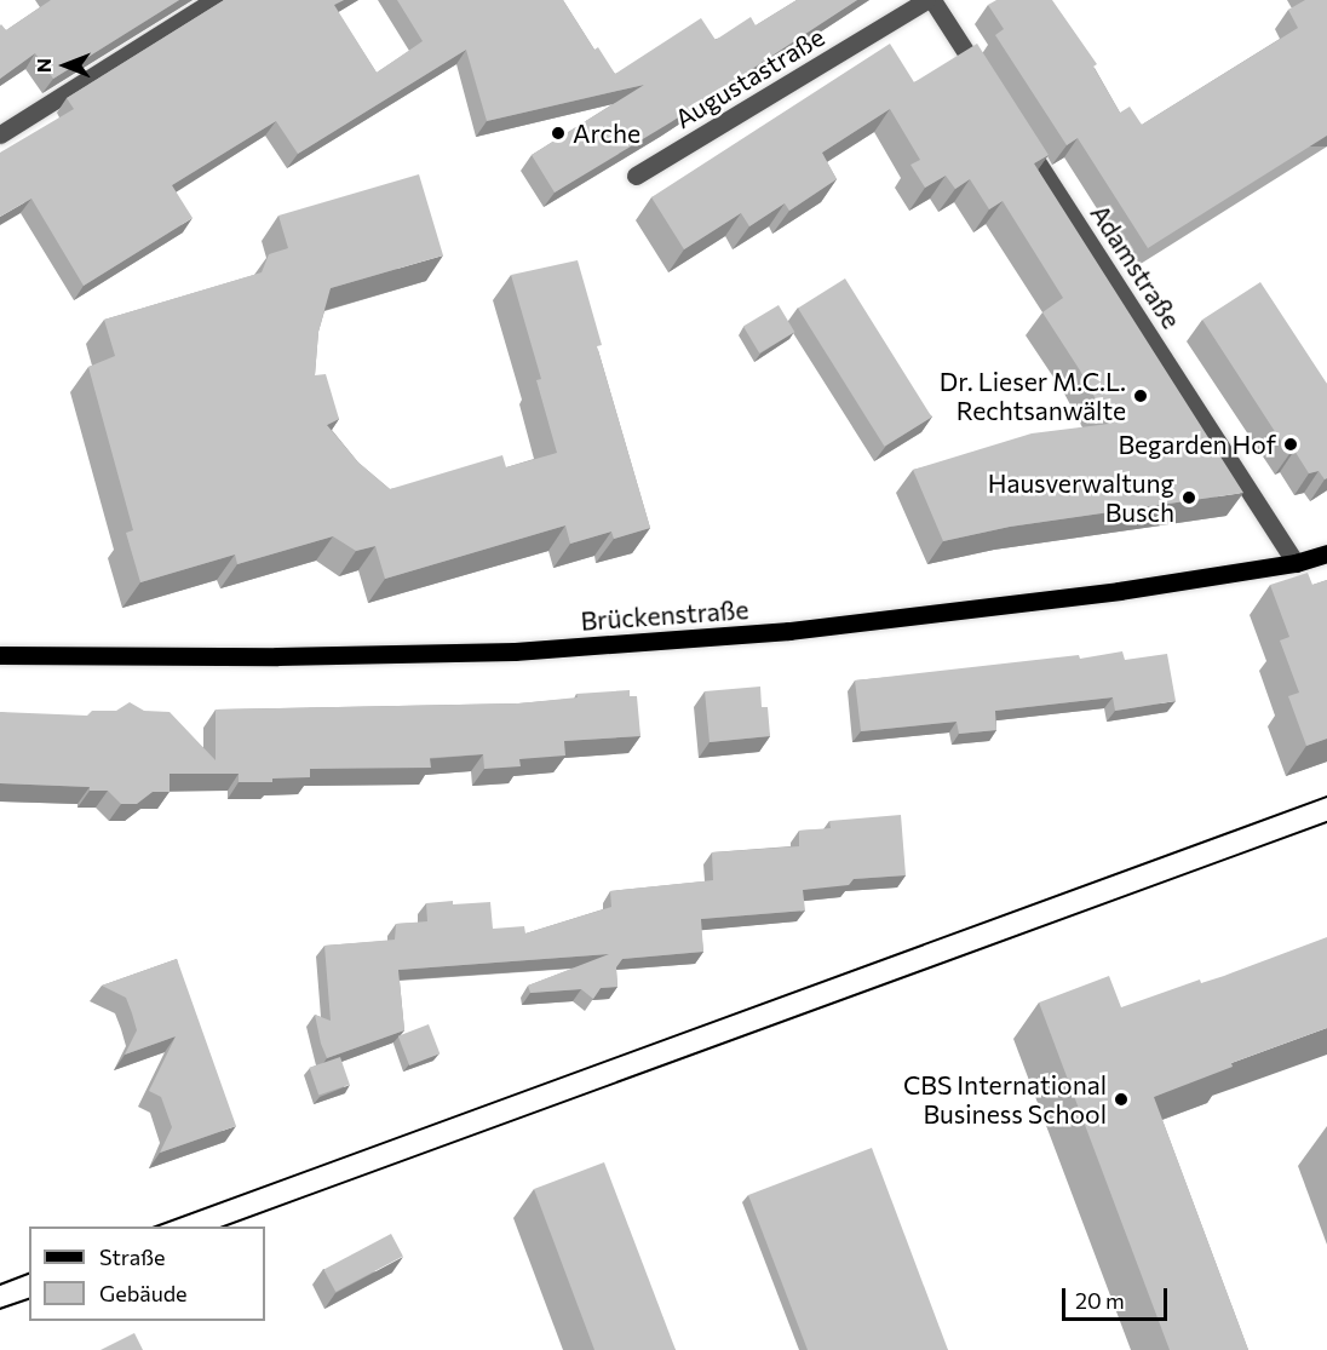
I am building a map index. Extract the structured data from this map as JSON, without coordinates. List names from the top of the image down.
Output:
{
  "streets": {
    "main road": ["Brückenstraße"],
    "street": ["Augustastraße", "Adamstraße"]
  },
  "crossings": [
    ["Adamstraße", "Brückenstraße"]
  ],
  "places": [
    "Arche",
    "Dr. Lieser M.C.L. Rechtsanwälte",
    "Begarden Hof",
    "Hausverwaltung Busch",
    "CBS International Business School"
  ],
  "legend": ["Straße", "Gebäude"],
  "scale_bar": "20 m",
  "north": "left"
}
